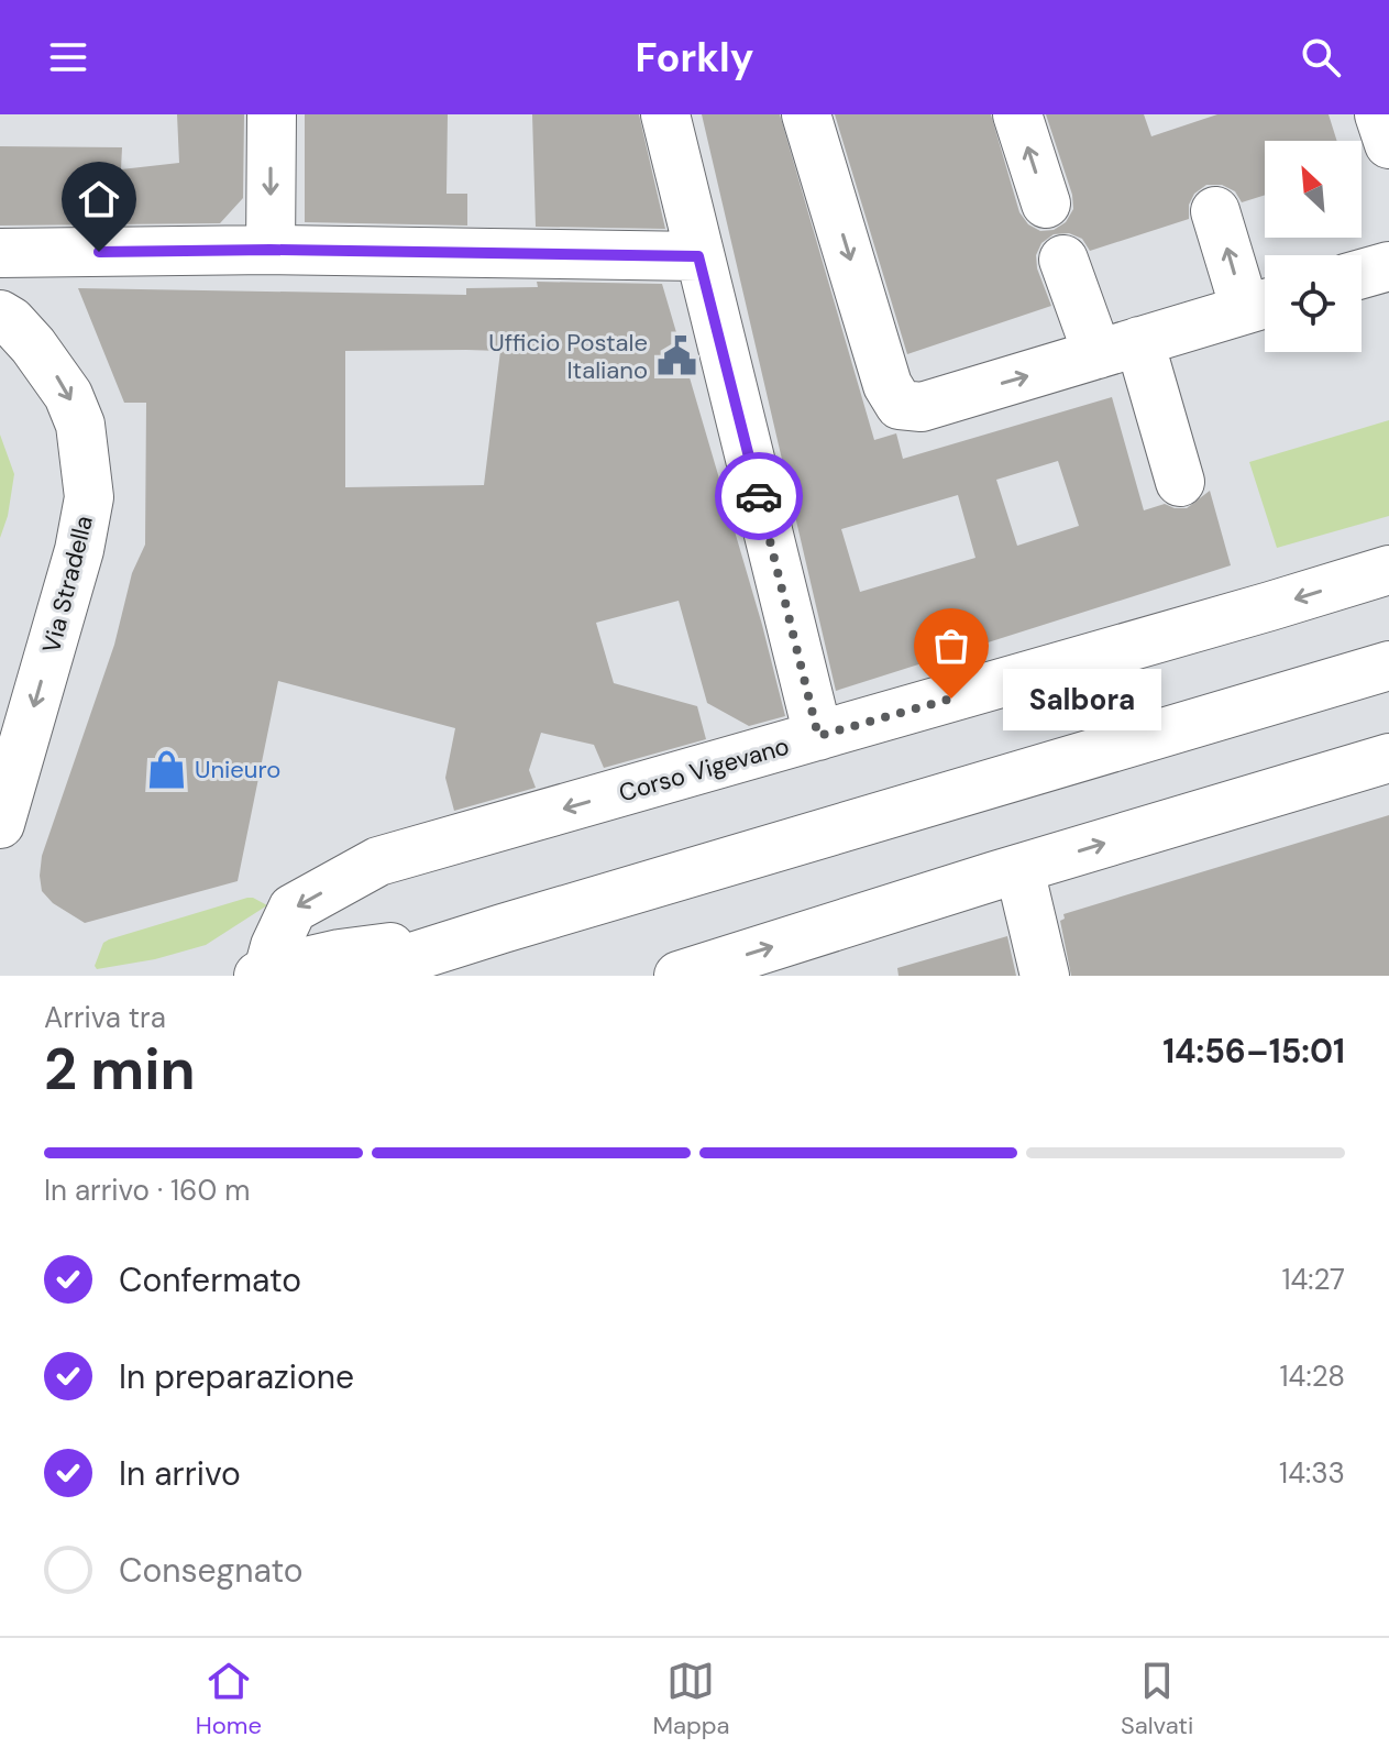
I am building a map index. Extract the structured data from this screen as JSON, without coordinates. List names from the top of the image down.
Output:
{
  "streets": {
    "street": ["Via Stradella", "Corso Vigevano"]
  },
  "one_way": ["Via Stradella"],
  "places": {
    "public building": ["Ufficio Postale Italiano"],
    "other": ["Salbora"],
    "shop": ["Unieuro"]
  },
  "north": "top left",
  "page": {
    "header": "Forkly",
    "bubble": "Salbora",
    "heading": ["2 min", "Arriva tra", "14:56–15:01"],
    "bar": "In arrivo · 160 m",
    "list": [
      ["Confermato", "14:27"],
      ["In preparazione", "14:28"],
      ["In arrivo", "14:33"],
      "Consegnato"
    ],
    "tabs": ["Home", "Mappa", "Salvati"]
  }
}
